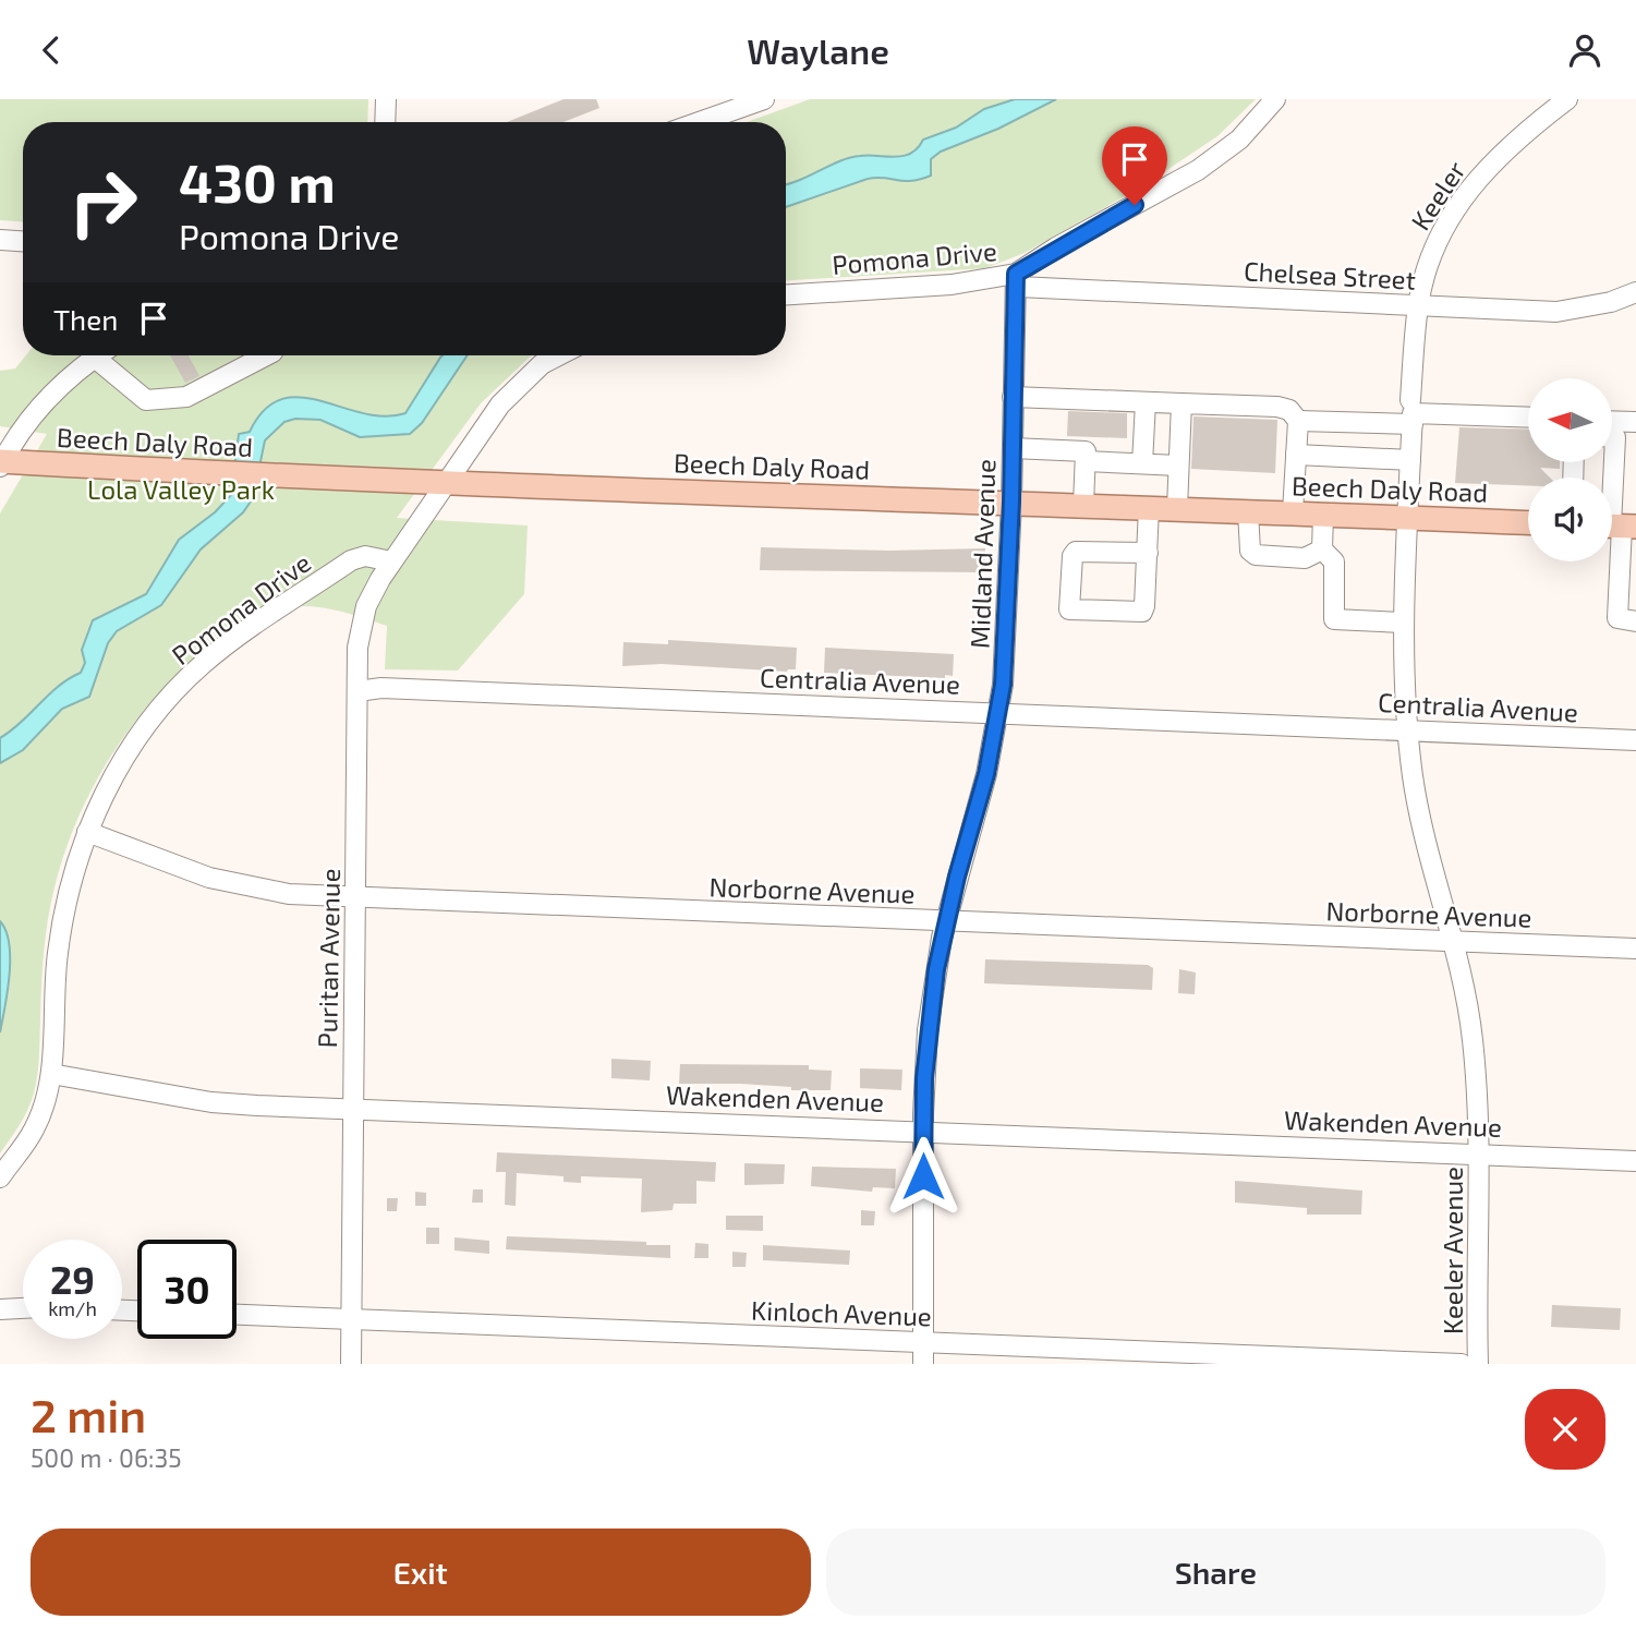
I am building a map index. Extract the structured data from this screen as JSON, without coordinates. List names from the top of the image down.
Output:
{
  "streets": {
    "main road": ["Beech Daly Road"],
    "street": [
      "Keeler",
      "Pomona Drive",
      "Chelsea Street",
      "Midland Avenue",
      "Centralia Avenue",
      "Norborne Avenue",
      "Puritan Avenue",
      "Wakenden Avenue",
      "Keeler Avenue",
      "Kinloch Avenue"
    ]
  },
  "crossings": [
    ["Keeler", "Chelsea Street"],
    ["Keeler", "Keeler Avenue"],
    ["Pomona Drive", "Chelsea Street"],
    ["Pomona Drive", "Midland Avenue"],
    ["Pomona Drive", "Norborne Avenue"],
    ["Pomona Drive", "Puritan Avenue"],
    ["Pomona Drive", "Wakenden Avenue"],
    ["Chelsea Street", "Midland Avenue"],
    ["Beech Daly Road", "Midland Avenue"],
    ["Beech Daly Road", "Keeler Avenue"],
    ["Midland Avenue", "Centralia Avenue"],
    ["Midland Avenue", "Norborne Avenue"],
    ["Midland Avenue", "Wakenden Avenue"],
    ["Midland Avenue", "Kinloch Avenue"],
    ["Centralia Avenue", "Puritan Avenue"],
    ["Centralia Avenue", "Keeler Avenue"],
    ["Norborne Avenue", "Puritan Avenue"],
    ["Norborne Avenue", "Keeler Avenue"],
    ["Puritan Avenue", "Wakenden Avenue"],
    ["Puritan Avenue", "Kinloch Avenue"],
    ["Wakenden Avenue", "Keeler Avenue"]
  ],
  "parks": ["Lola Valley Park"],
  "north": "left",
  "page": {
    "header": "Waylane",
    "turn": ["430 m", "Pomona Drive"],
    "then": "Then",
    "speed": "29 km/h",
    "limit": "30",
    "heading": ["2 min", "500 m · 06:35"],
    "buttons": ["Exit", "Share"]
  }
}
